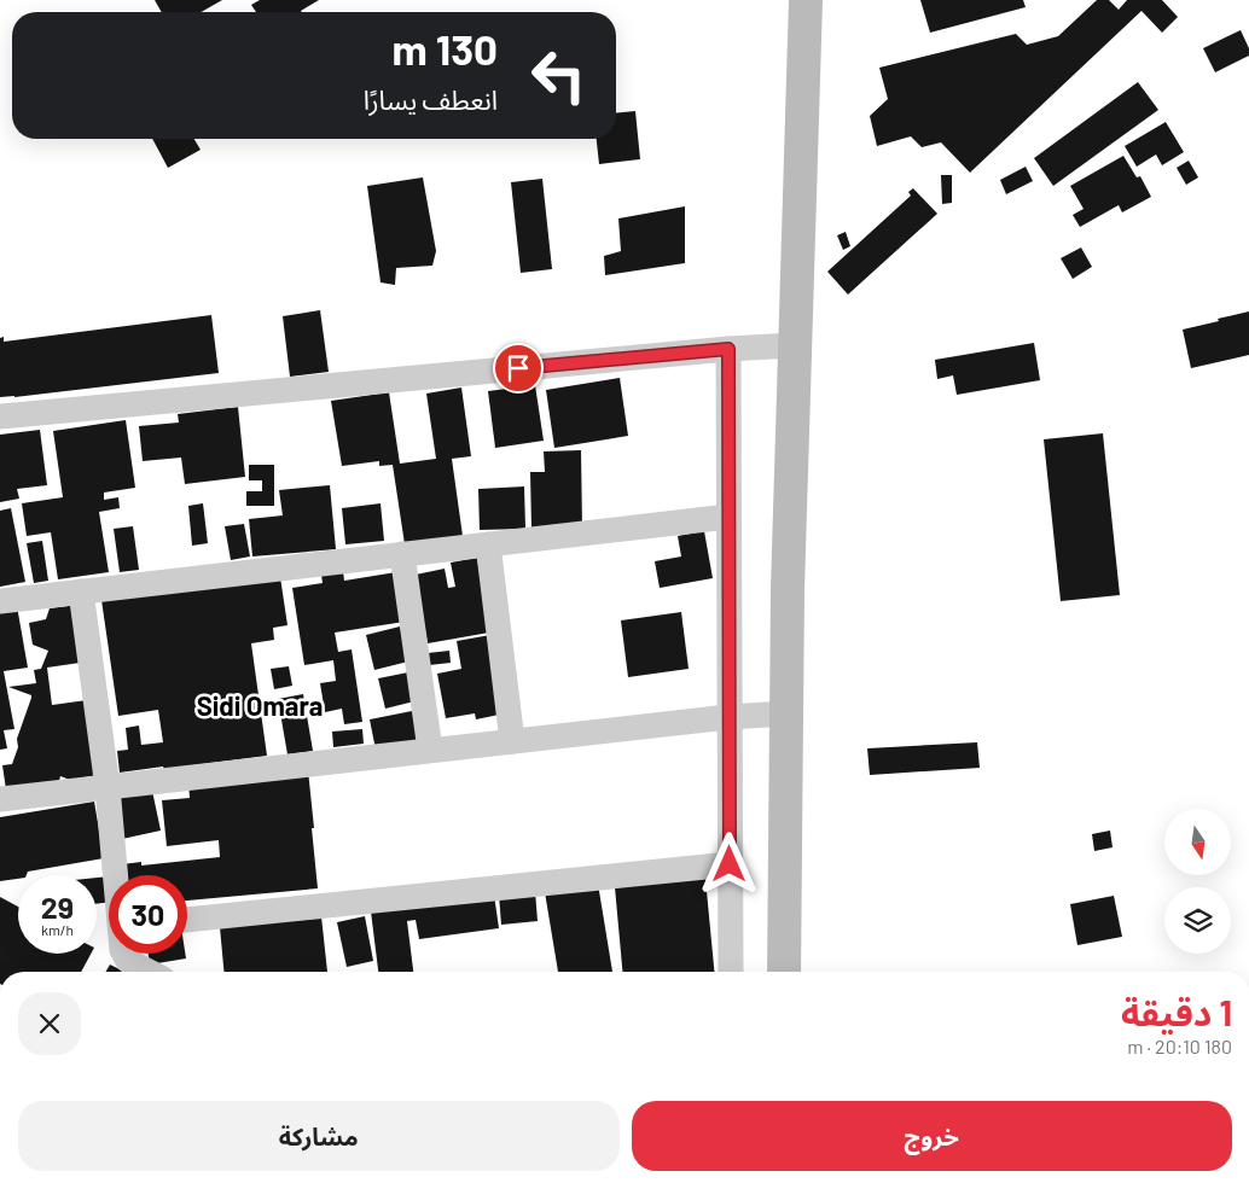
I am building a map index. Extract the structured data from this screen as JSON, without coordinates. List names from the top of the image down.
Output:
{
  "districts": ["Sidi Omara"],
  "north": "bottom",
  "page": {
    "turn": ["130 m", "انعطف يسارًا"],
    "speed": "29 km/h",
    "limit": "30",
    "heading": ["1 دقيقة", "180 m · 20:10"],
    "buttons": ["خروج", "مشاركة"]
  }
}
